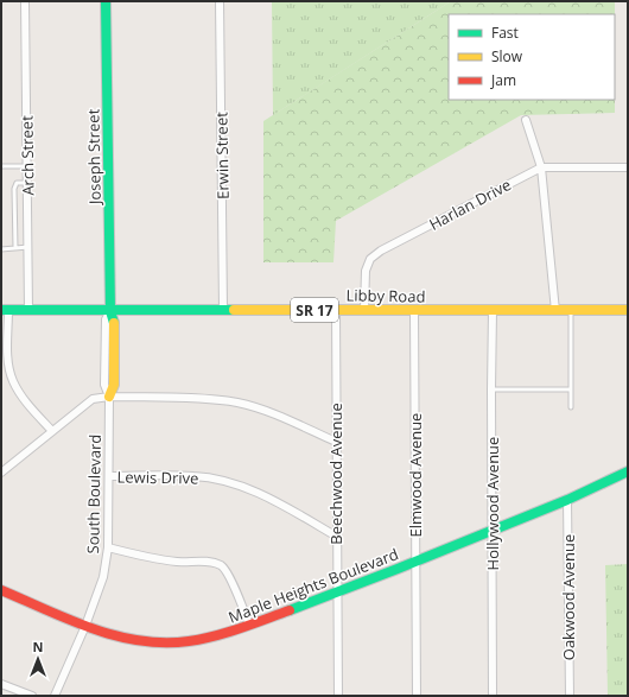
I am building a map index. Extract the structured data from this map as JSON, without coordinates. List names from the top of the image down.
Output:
{
  "streets": {
    "street": [
      "Arch Street",
      "Erwin Street",
      "Joseph Street",
      "Harlan Drive",
      "Libby Road",
      "SR 17",
      "Beechwood Avenue",
      "Elmwood Avenue",
      "Lewis Drive",
      "South Boulevard",
      "Hollywood Avenue",
      "Maple Heights Boulevard",
      "Oakwood Avenue"
    ]
  },
  "crossings": [
    ["Arch Street", "Libby Road"],
    ["Erwin Street", "Libby Road"],
    ["Joseph Street", "Libby Road"],
    ["Joseph Street", "South Boulevard"],
    ["Harlan Drive", "Libby Road"],
    ["Libby Road", "Beechwood Avenue"],
    ["Libby Road", "Elmwood Avenue"],
    ["Libby Road", "South Boulevard"],
    ["Libby Road", "Hollywood Avenue"],
    ["Beechwood Avenue", "Lewis Drive"],
    ["Beechwood Avenue", "Maple Heights Boulevard"],
    ["Elmwood Avenue", "Maple Heights Boulevard"],
    ["Lewis Drive", "South Boulevard"],
    ["South Boulevard", "Maple Heights Boulevard"],
    ["Hollywood Avenue", "Maple Heights Boulevard"],
    ["Maple Heights Boulevard", "Oakwood Avenue"]
  ],
  "legend": ["Fast", "Slow", "Jam"],
  "north": "top"
}
